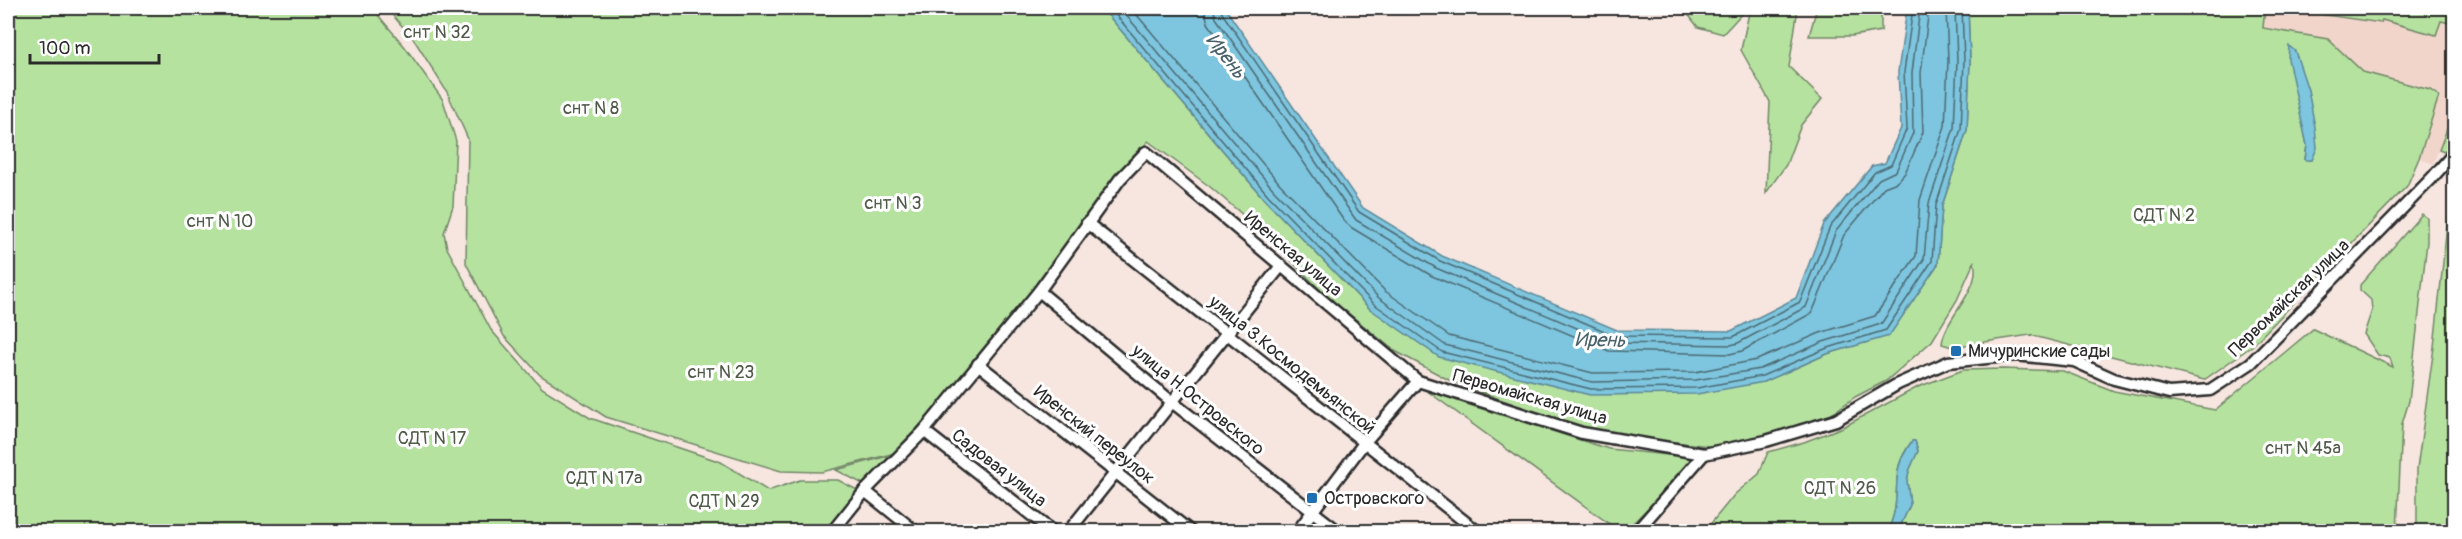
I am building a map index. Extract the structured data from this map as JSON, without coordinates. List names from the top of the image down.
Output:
{
  "streets": {
    "street": [
      "Иренская улица",
      "Первомайская улица",
      "улица З.Космодемьянской",
      "улица Н.Островского",
      "Иренский переулок",
      "Садовая улица"
    ]
  },
  "crossings": [
    ["Иренская улица", "Первомайская улица"],
    ["Иренская улица", "улица З.Космодемьянской"]
  ],
  "water": ["Ирень"],
  "parks": [
    "снт N 32",
    "снт N 8",
    "снт N 3",
    "СДТ N 2",
    "снт N 10",
    "снт N 23",
    "СДТ N 17",
    "снт N 45а",
    "СДТ N 17а",
    "СДТ N 26",
    "СДТ N 29"
  ],
  "places": {
    "transit": ["Мичуринские сады", "Островского"]
  },
  "scale_bar": "100 m"
}
